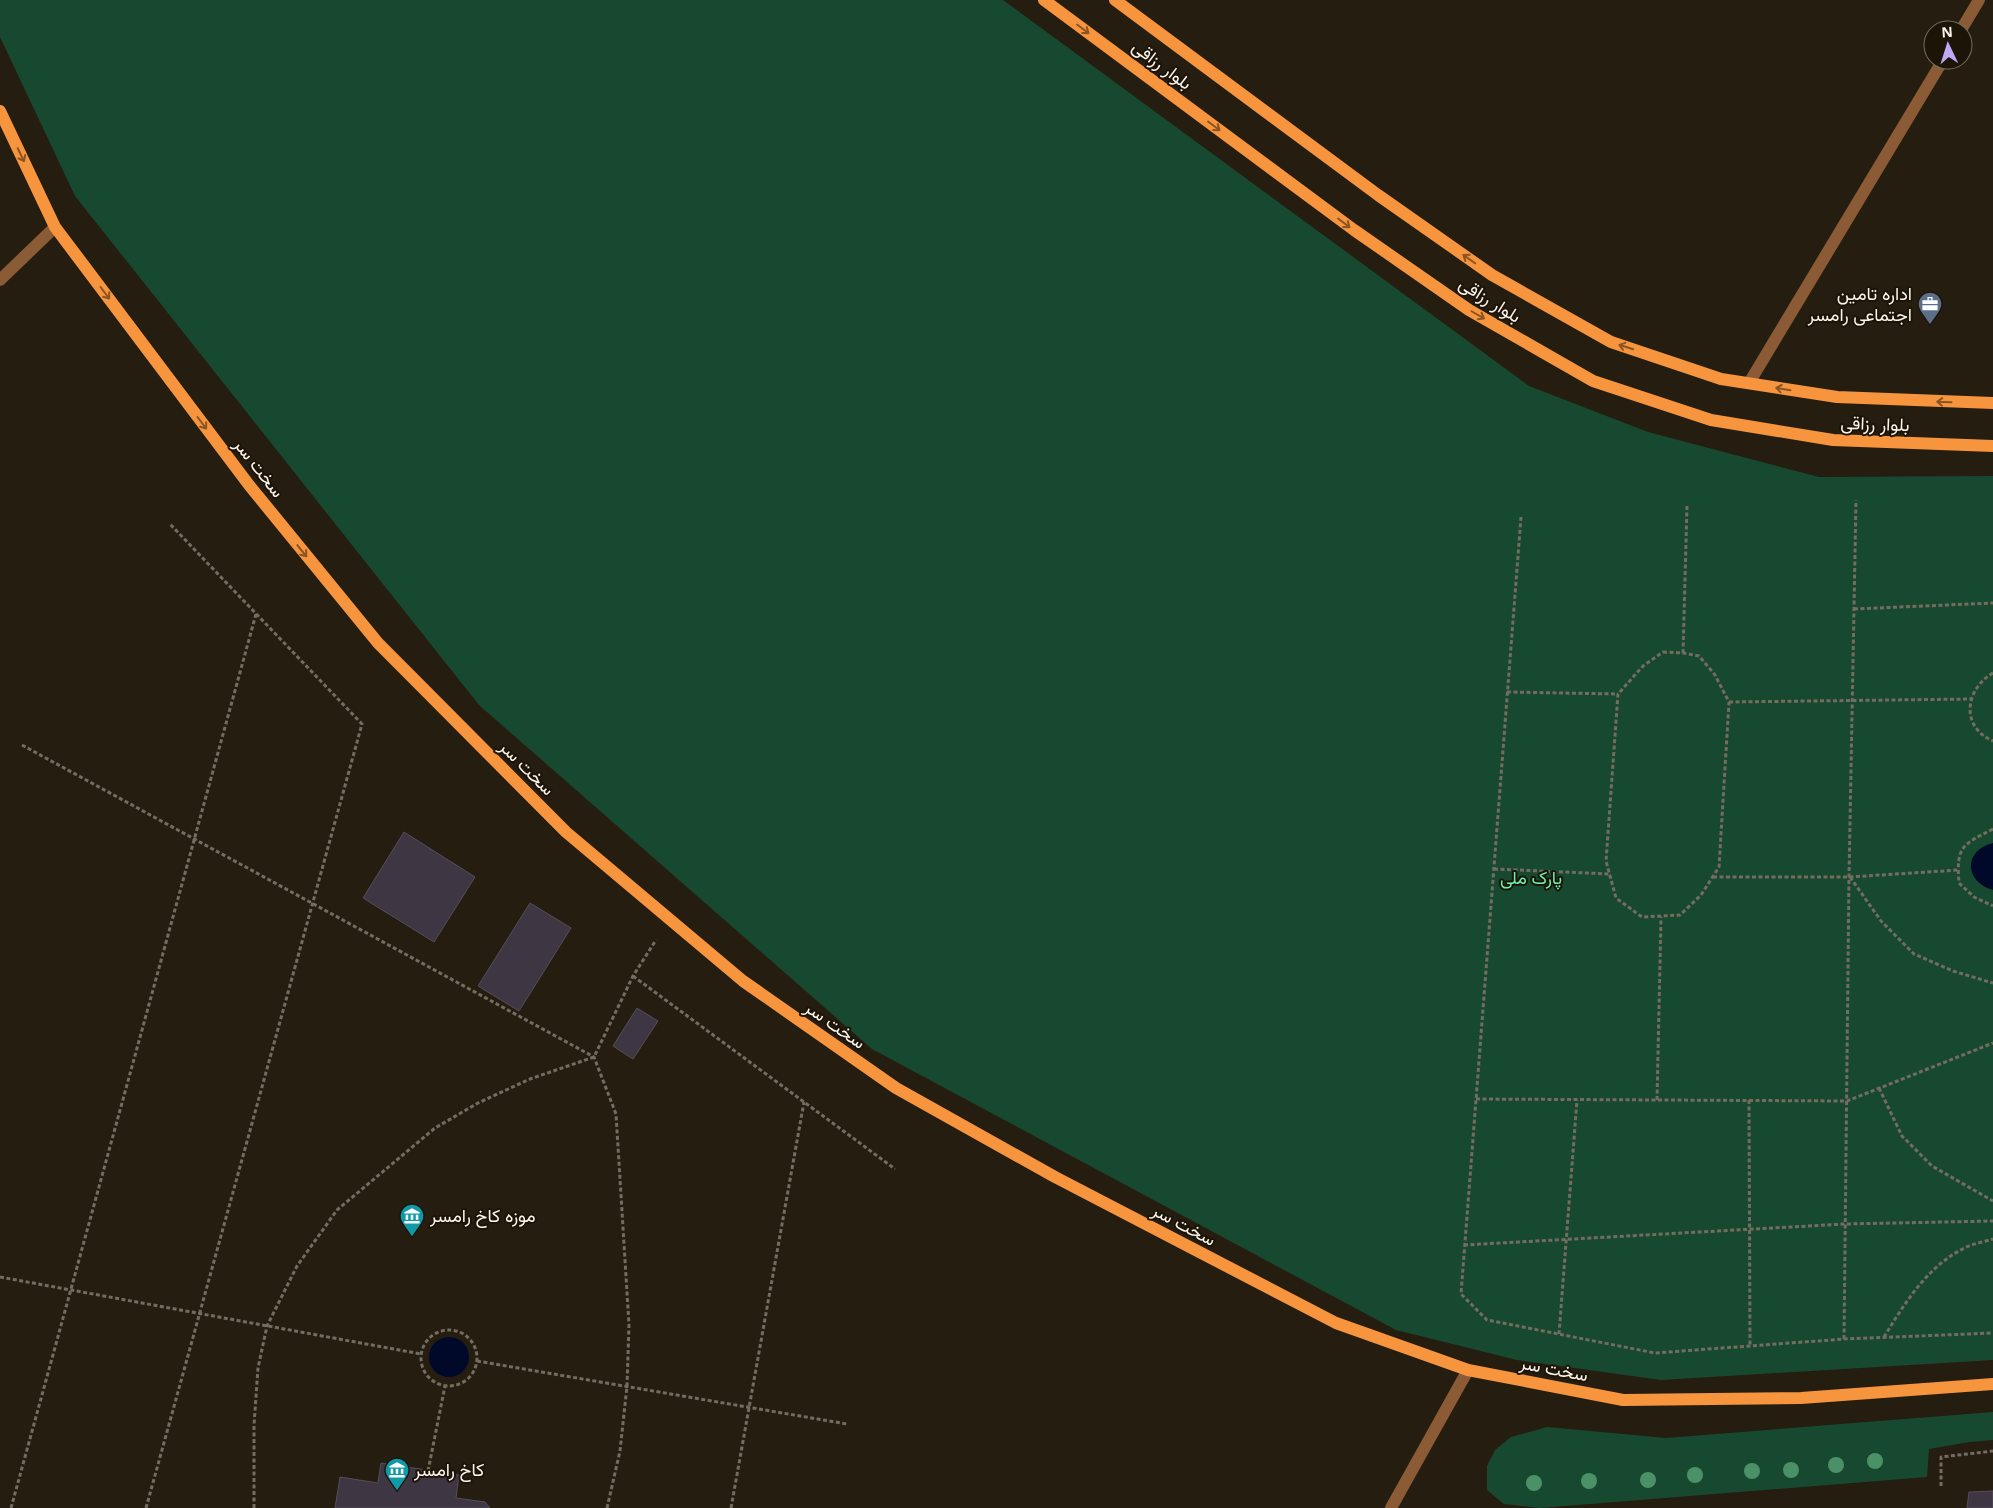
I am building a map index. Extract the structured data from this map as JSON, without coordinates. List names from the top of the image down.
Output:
{
  "streets": {
    "main road": ["بلوار رزاقی", "سخت سر"]
  },
  "one_way": ["سخت سر"],
  "parks": ["پارک ملی"],
  "places": {
    "office": ["اداره تامین اجتماعی رامسر"],
    "museum": ["موزه کاخ رامسر", "کاخ رامسر"]
  },
  "north": "top"
}
